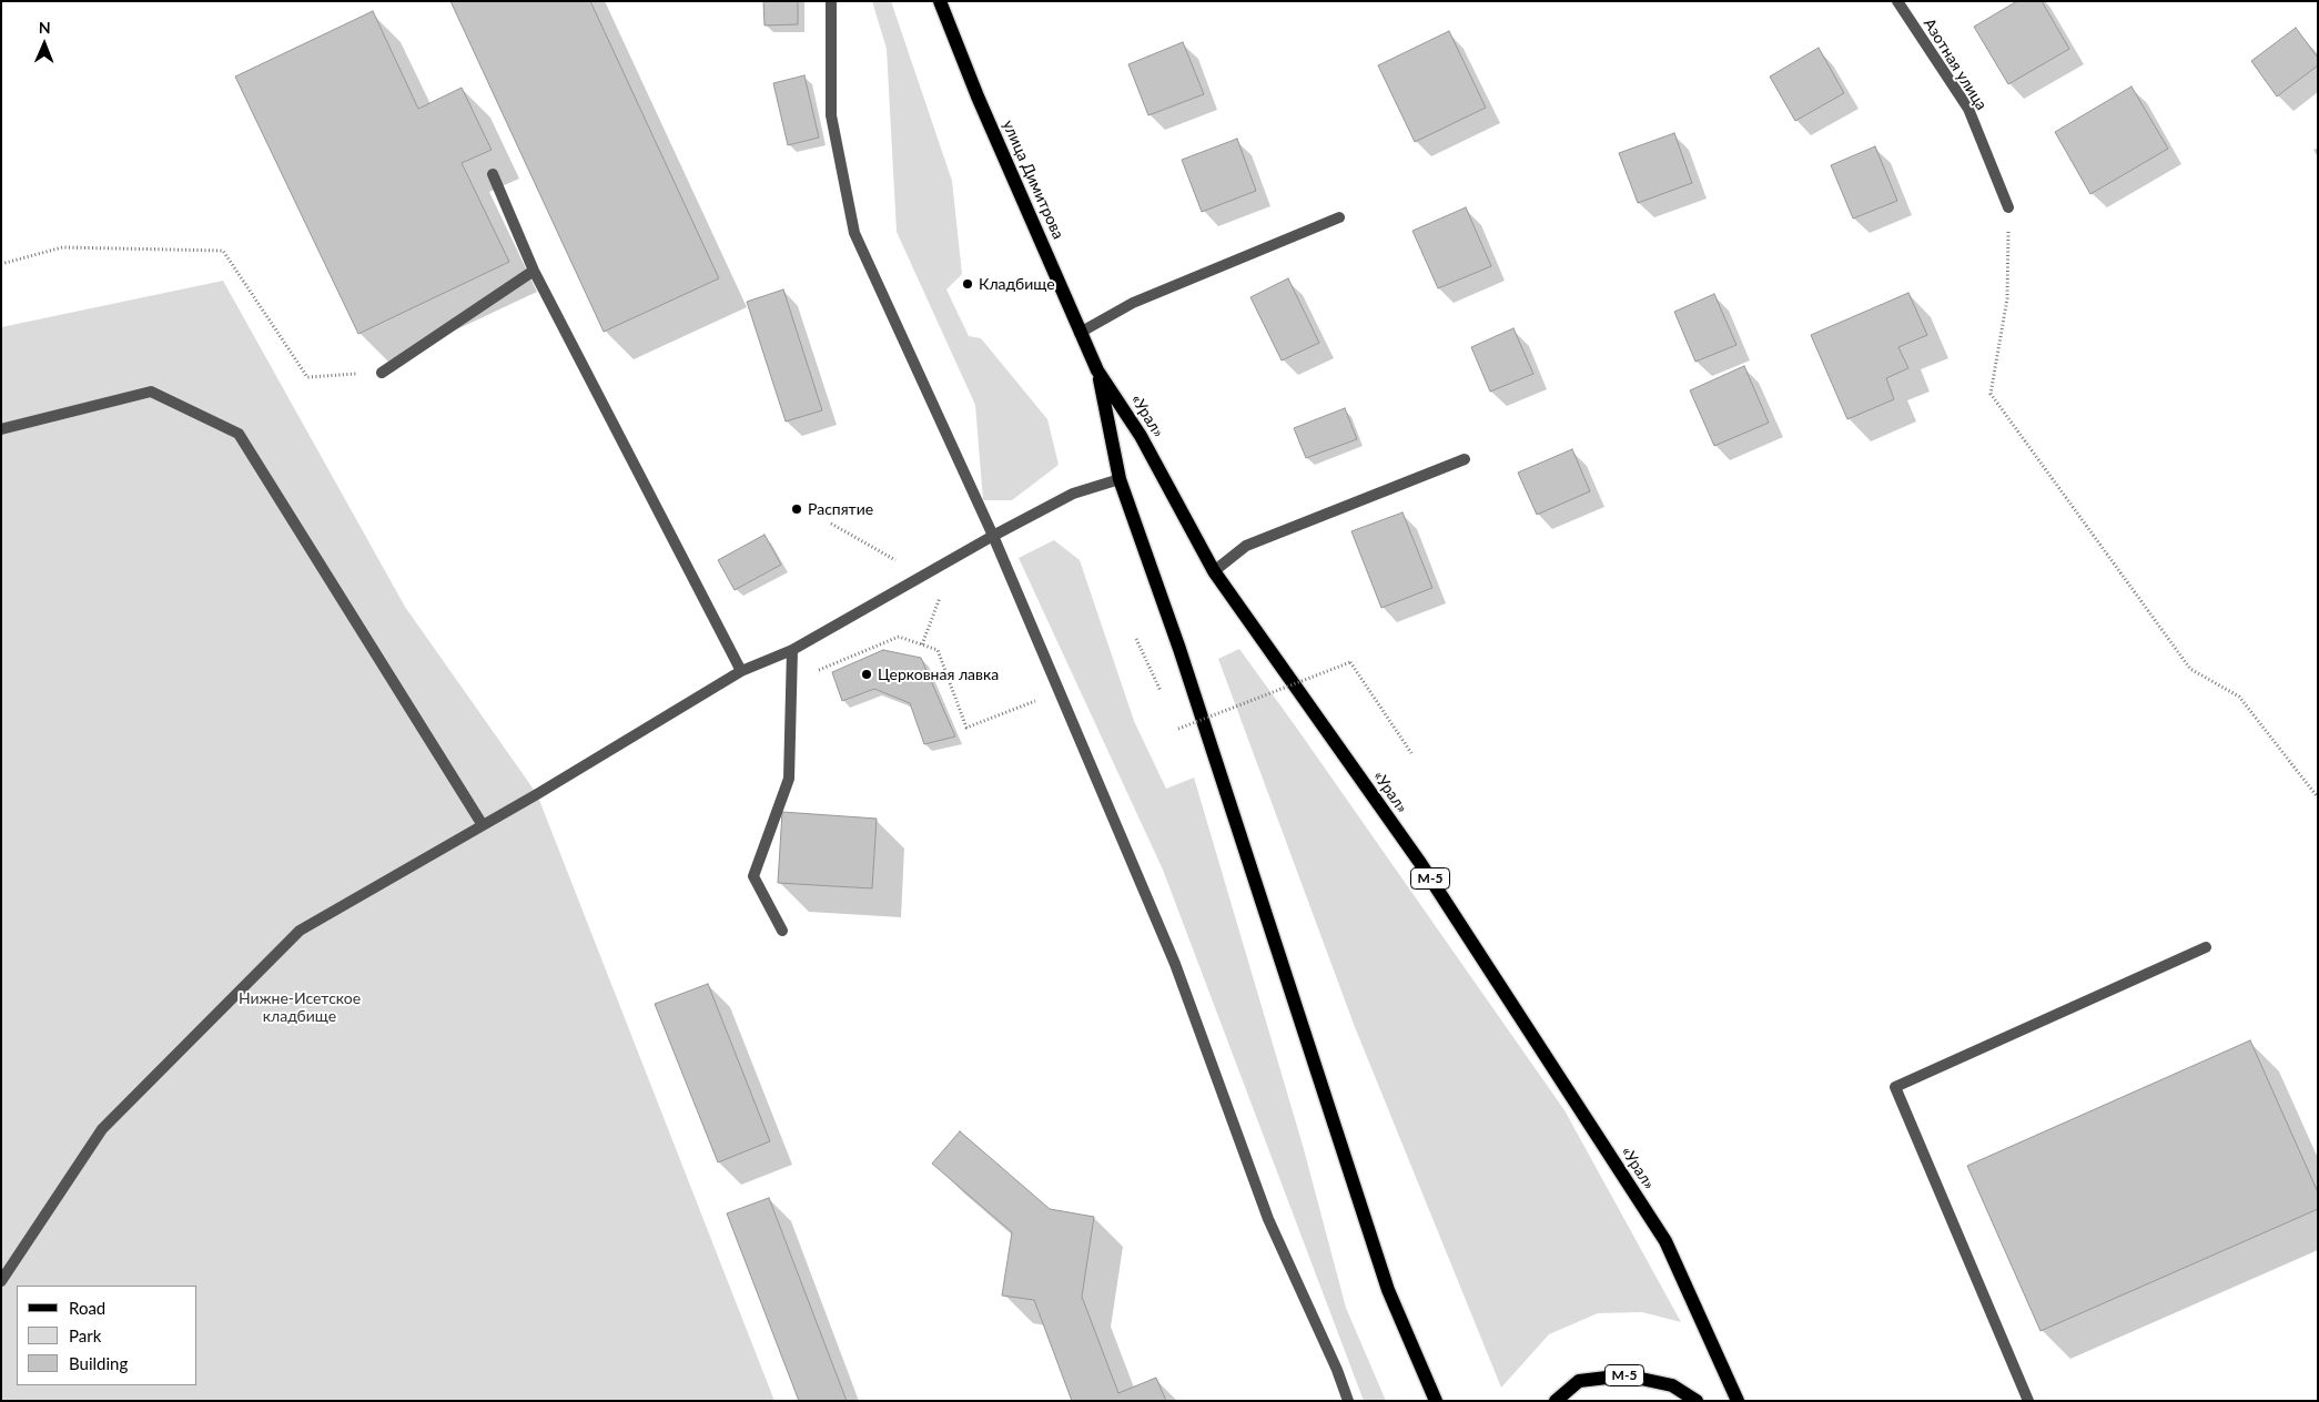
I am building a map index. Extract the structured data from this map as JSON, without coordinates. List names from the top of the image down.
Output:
{
  "streets": {
    "main road": ["улица Димитрова", "«Урал»", "М-5"],
    "street": ["Азотная улица"]
  },
  "crossings": [
    ["улица Димитрова", "«Урал»"]
  ],
  "parks": ["Нижне-Исетское кладбище"],
  "places": ["Кладбище", "Распятие", "Церковная лавка"],
  "legend": ["Road", "Park", "Building"],
  "north": "top"
}
